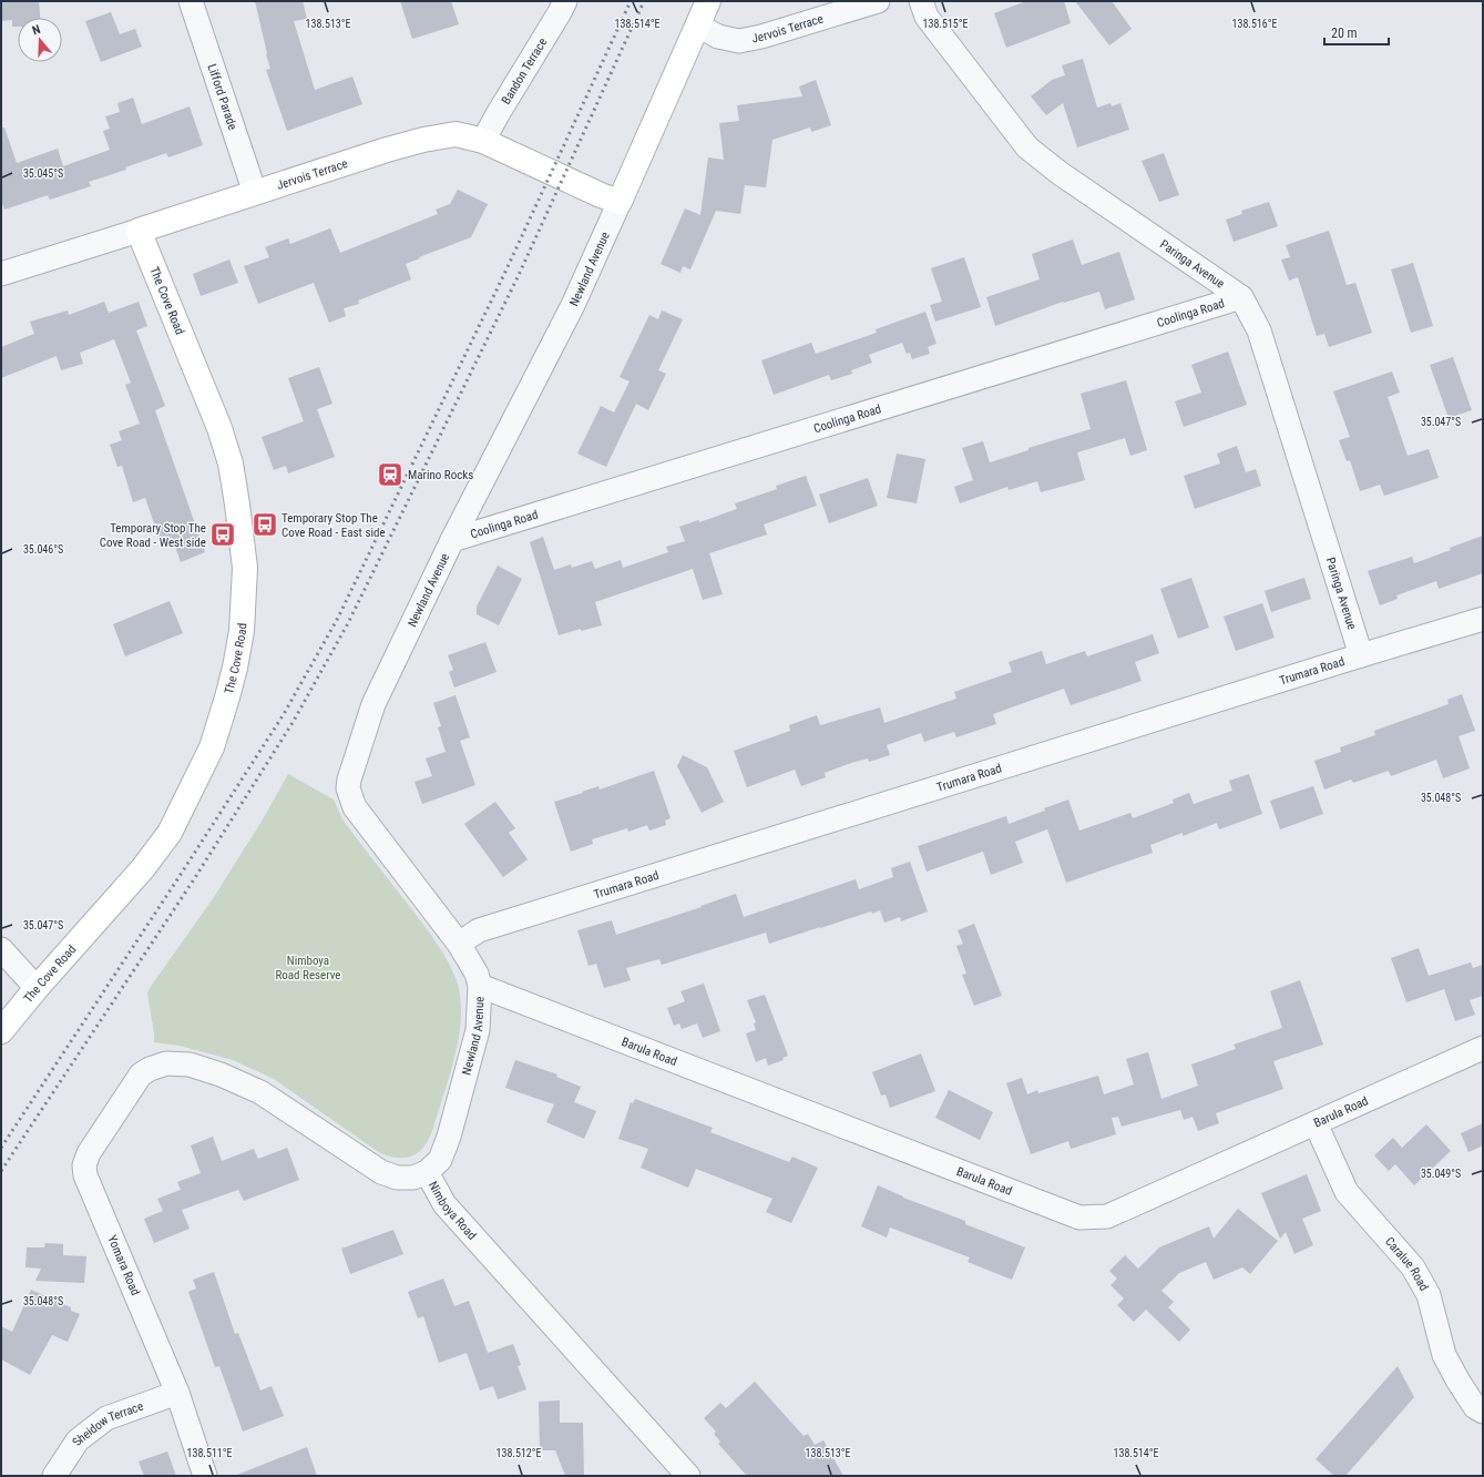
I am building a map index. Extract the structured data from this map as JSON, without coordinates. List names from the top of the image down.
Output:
{
  "streets": {
    "street": [
      "Jervois Terrace",
      "Bandon Terrace",
      "Lifford Parade",
      "Paringa Avenue",
      "Newland Avenue",
      "The Cove Road",
      "Coolinga Road",
      "Trumara Road",
      "Barula Road",
      "Nimboya Road",
      "Yomara Road",
      "Caralue Road",
      "Sheidow Terrace"
    ]
  },
  "crossings": [
    ["Jervois Terrace", "Bandon Terrace"],
    ["Jervois Terrace", "Lifford Parade"],
    ["Jervois Terrace", "Newland Avenue"],
    ["Jervois Terrace", "The Cove Road"],
    ["Paringa Avenue", "Coolinga Road"],
    ["Paringa Avenue", "Trumara Road"],
    ["Newland Avenue", "Coolinga Road"],
    ["Newland Avenue", "Trumara Road"],
    ["Newland Avenue", "Barula Road"],
    ["Newland Avenue", "Nimboya Road"],
    ["Barula Road", "Caralue Road"],
    ["Nimboya Road", "Yomara Road"],
    ["Yomara Road", "Sheidow Terrace"]
  ],
  "parks": ["Nimboya Road Reserve"],
  "places": {
    "station": ["Marino Rocks"],
    "bus stop": ["Temporary Stop The Cove Road - East side", "Temporary Stop The Cove Road - West side"]
  },
  "scale_bar": "20 m",
  "north": "top",
  "coordinates": [
    "138.513°E",
    "138.514°E",
    "138.515°E",
    "138.516°E",
    "35.045°S",
    "35.047°S",
    "35.046°S",
    "35.048°S",
    "35.049°S",
    "138.511°E",
    "138.512°E"
  ]
}
